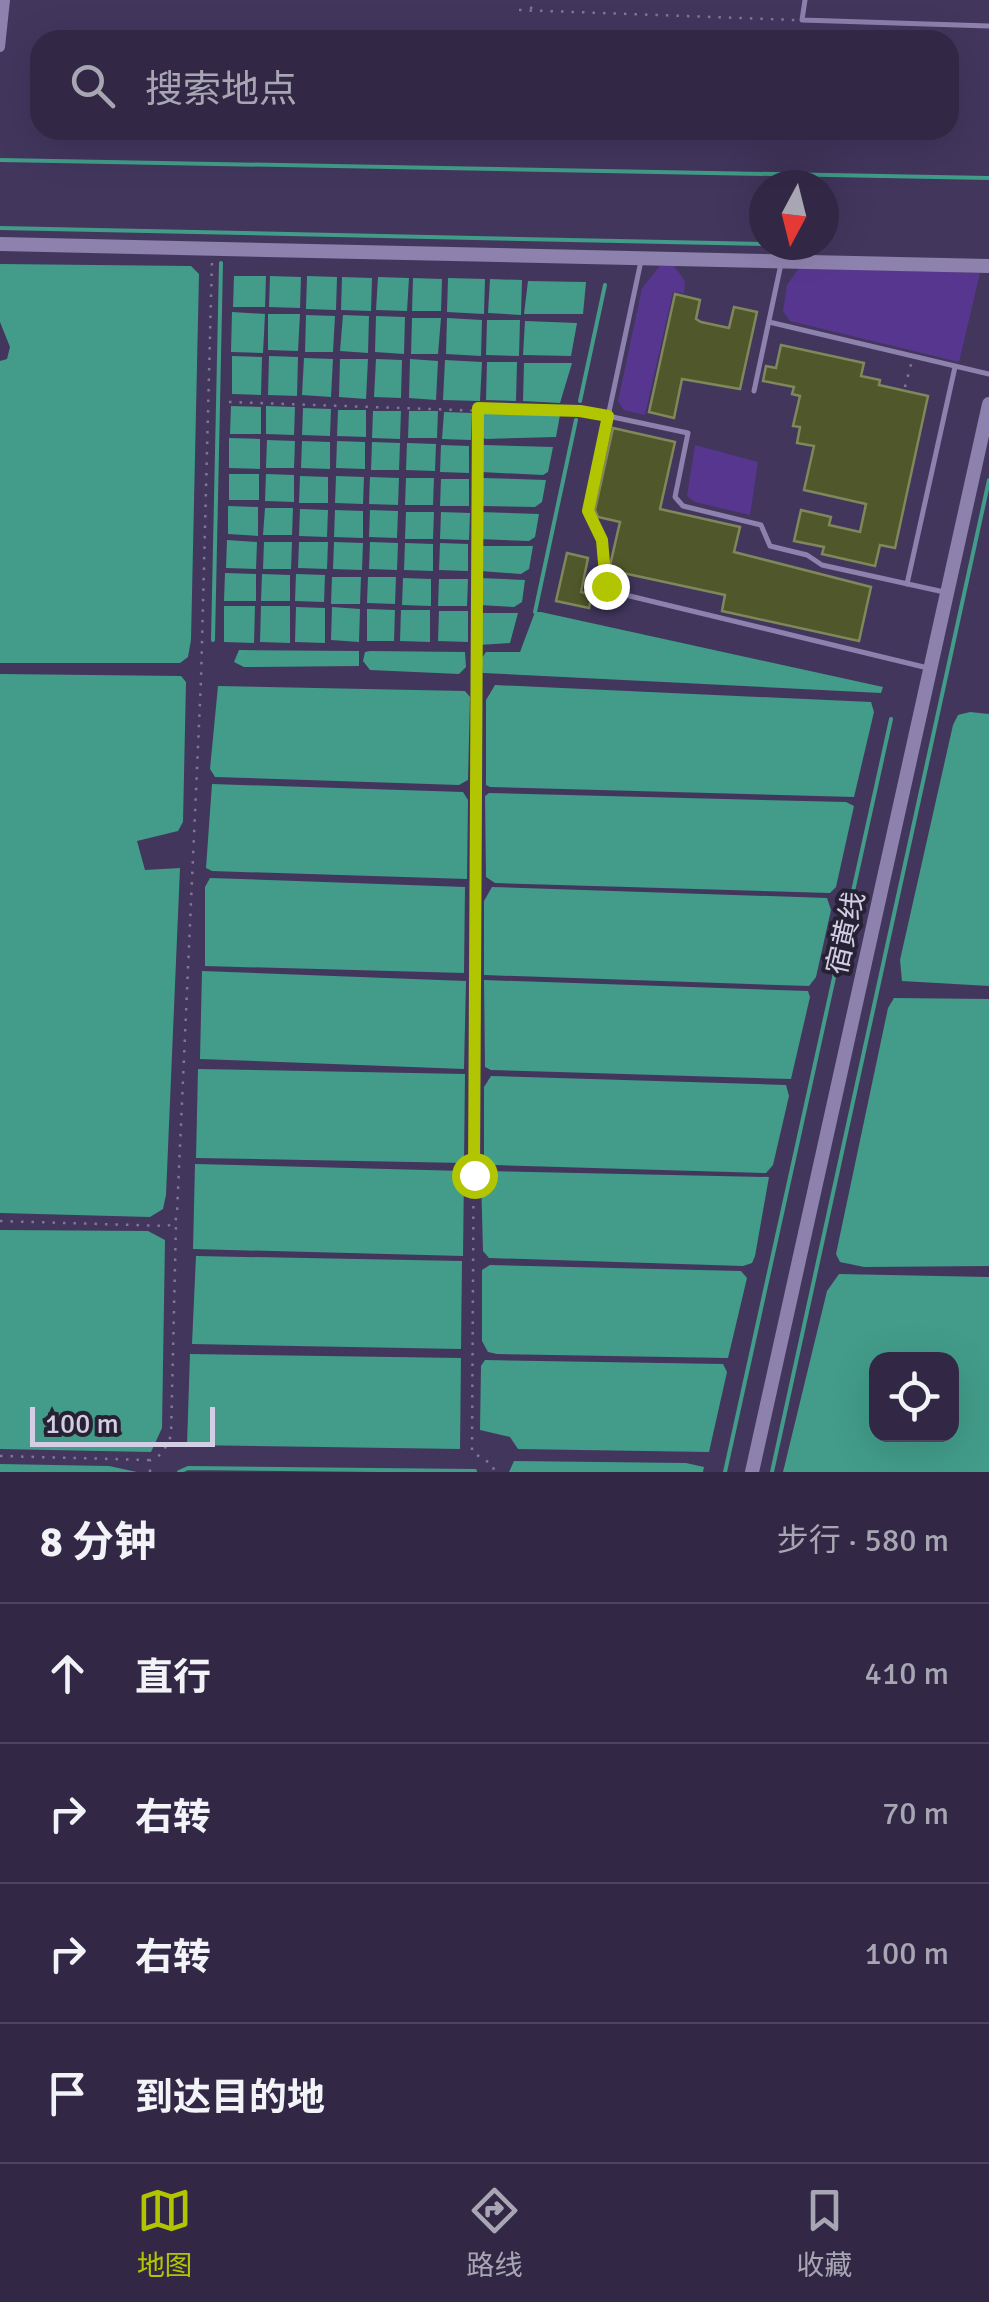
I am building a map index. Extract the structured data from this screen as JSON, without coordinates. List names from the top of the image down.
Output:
{
  "streets": {
    "main road": ["宿黄线"]
  },
  "scale_bar": "100 m",
  "north": "bottom",
  "page": {
    "search": "搜索地点",
    "scale": "100 m",
    "heading": ["8 分钟", "步行 · 580 m"],
    "list": [
      ["直行", "410 m"],
      ["右转", "70 m"],
      ["右转", "100 m"],
      "到达目的地"
    ],
    "nav": ["地图", "路线", "收藏"]
  }
}
